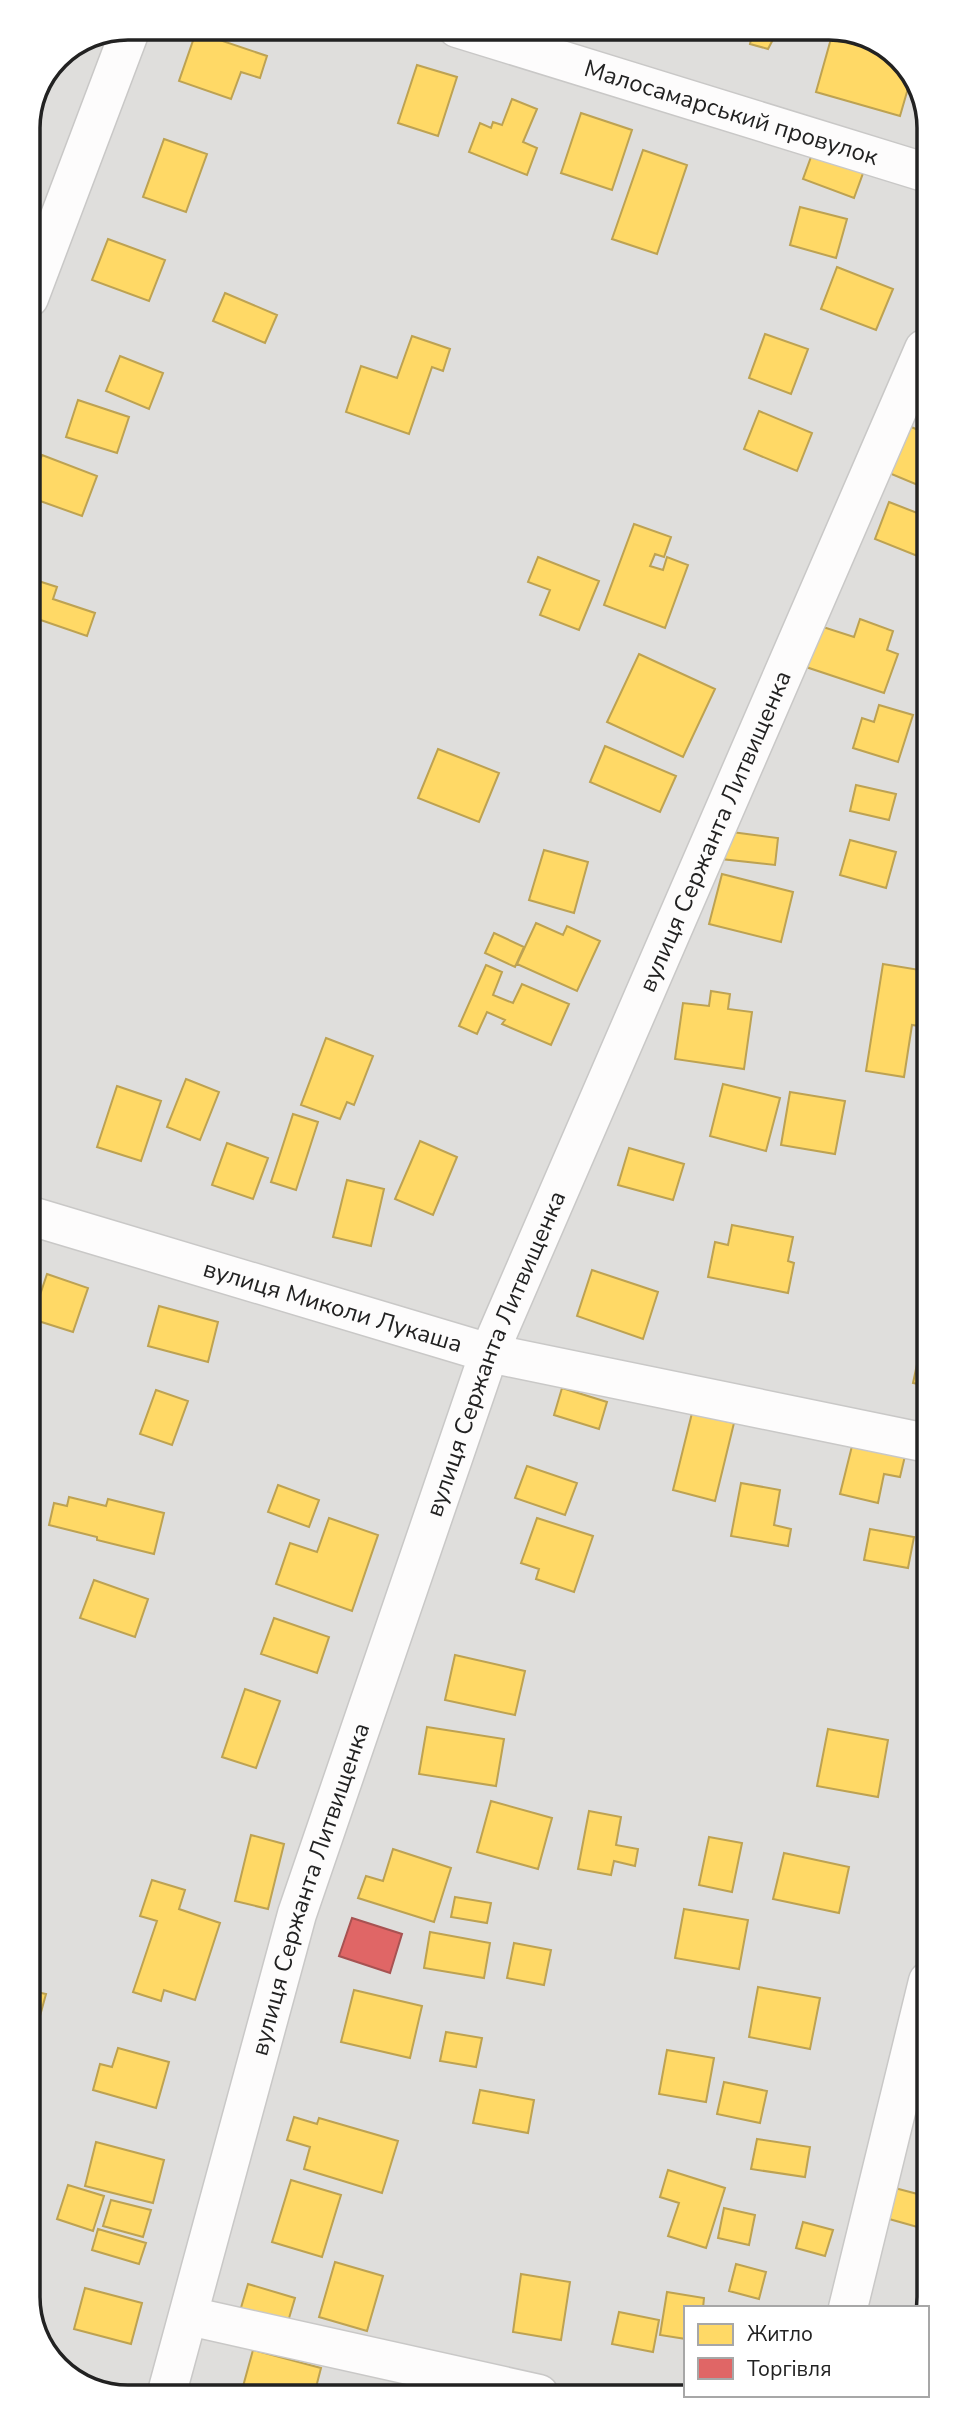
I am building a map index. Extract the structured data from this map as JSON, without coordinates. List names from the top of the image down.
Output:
{
  "streets": {
    "street": ["Малосамарський провулок", "вулиця Сержанта Литвищенка", "вулиця Миколи Лукаша"]
  },
  "crossings": [
    ["вулиця Сержанта Литвищенка", "вулиця Миколи Лукаша"]
  ],
  "legend": ["Житло", "Торгівля"]
}
